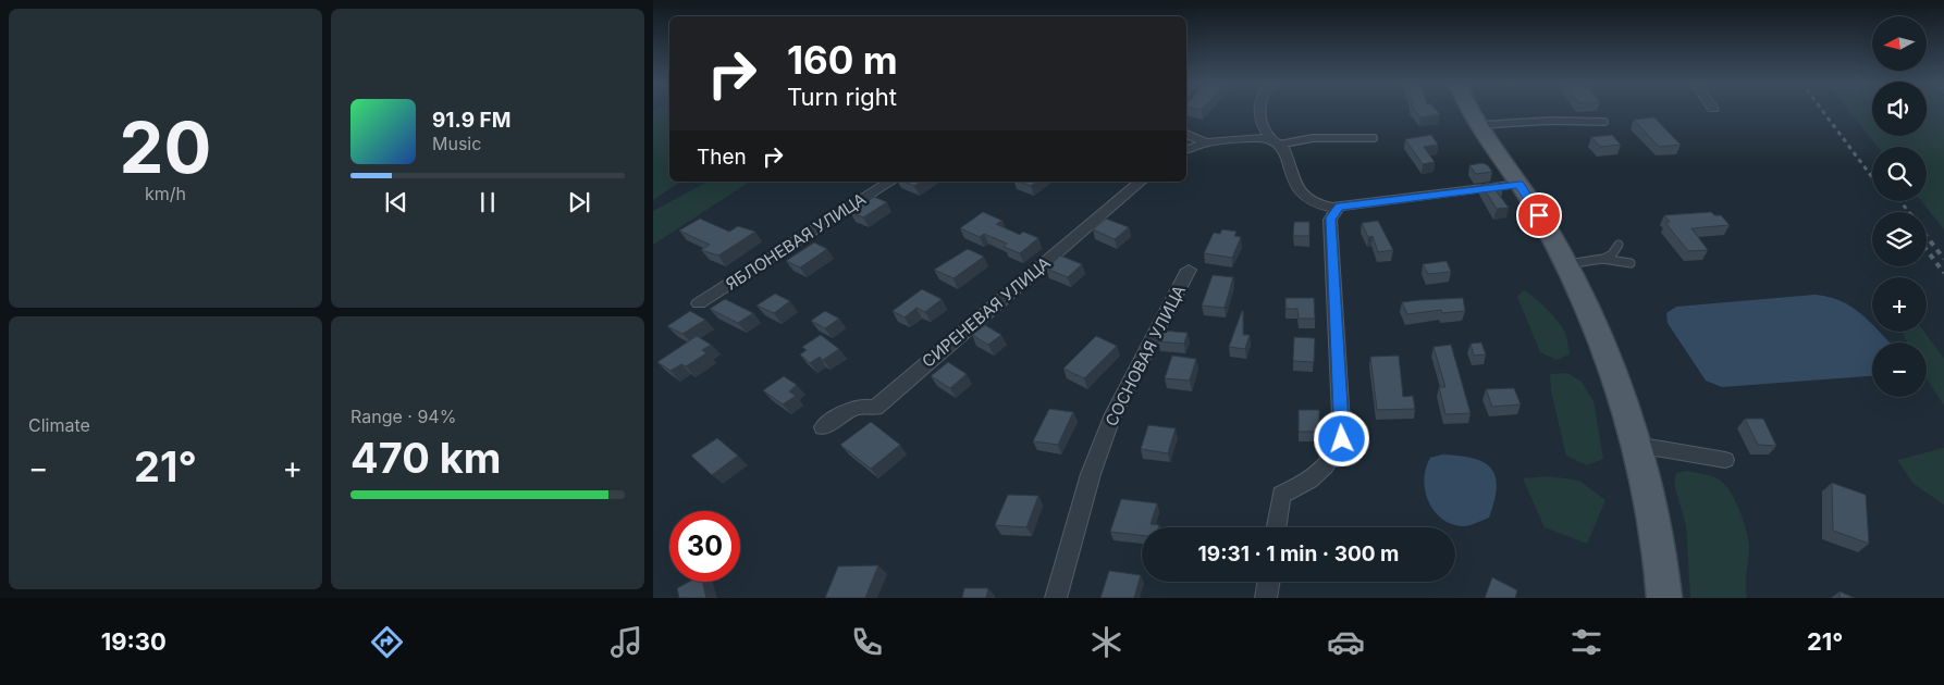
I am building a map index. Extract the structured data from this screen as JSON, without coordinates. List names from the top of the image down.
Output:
{
  "streets": {
    "street": ["ЯБЛОНЕВАЯ УЛИЦА", "СИРЕНЕВАЯ УЛИЦА", "СОСНОВАЯ УЛИЦА"]
  },
  "north": "left",
  "page": {
    "tile": [
      ["20", "km/h"],
      "Climate",
      ["Range · 94%", "470 km"]
    ],
    "map_buttons": ["+", "−"],
    "turn": ["160 m", "Turn right"],
    "song": ["91.9 FM", "Music"],
    "then": "Then",
    "heat": ["−", "21°", "+"],
    "limit": "30",
    "trip": "19:31 · 1 min · 300 m",
    "tabs": ["19:30", "21°"]
  }
}
